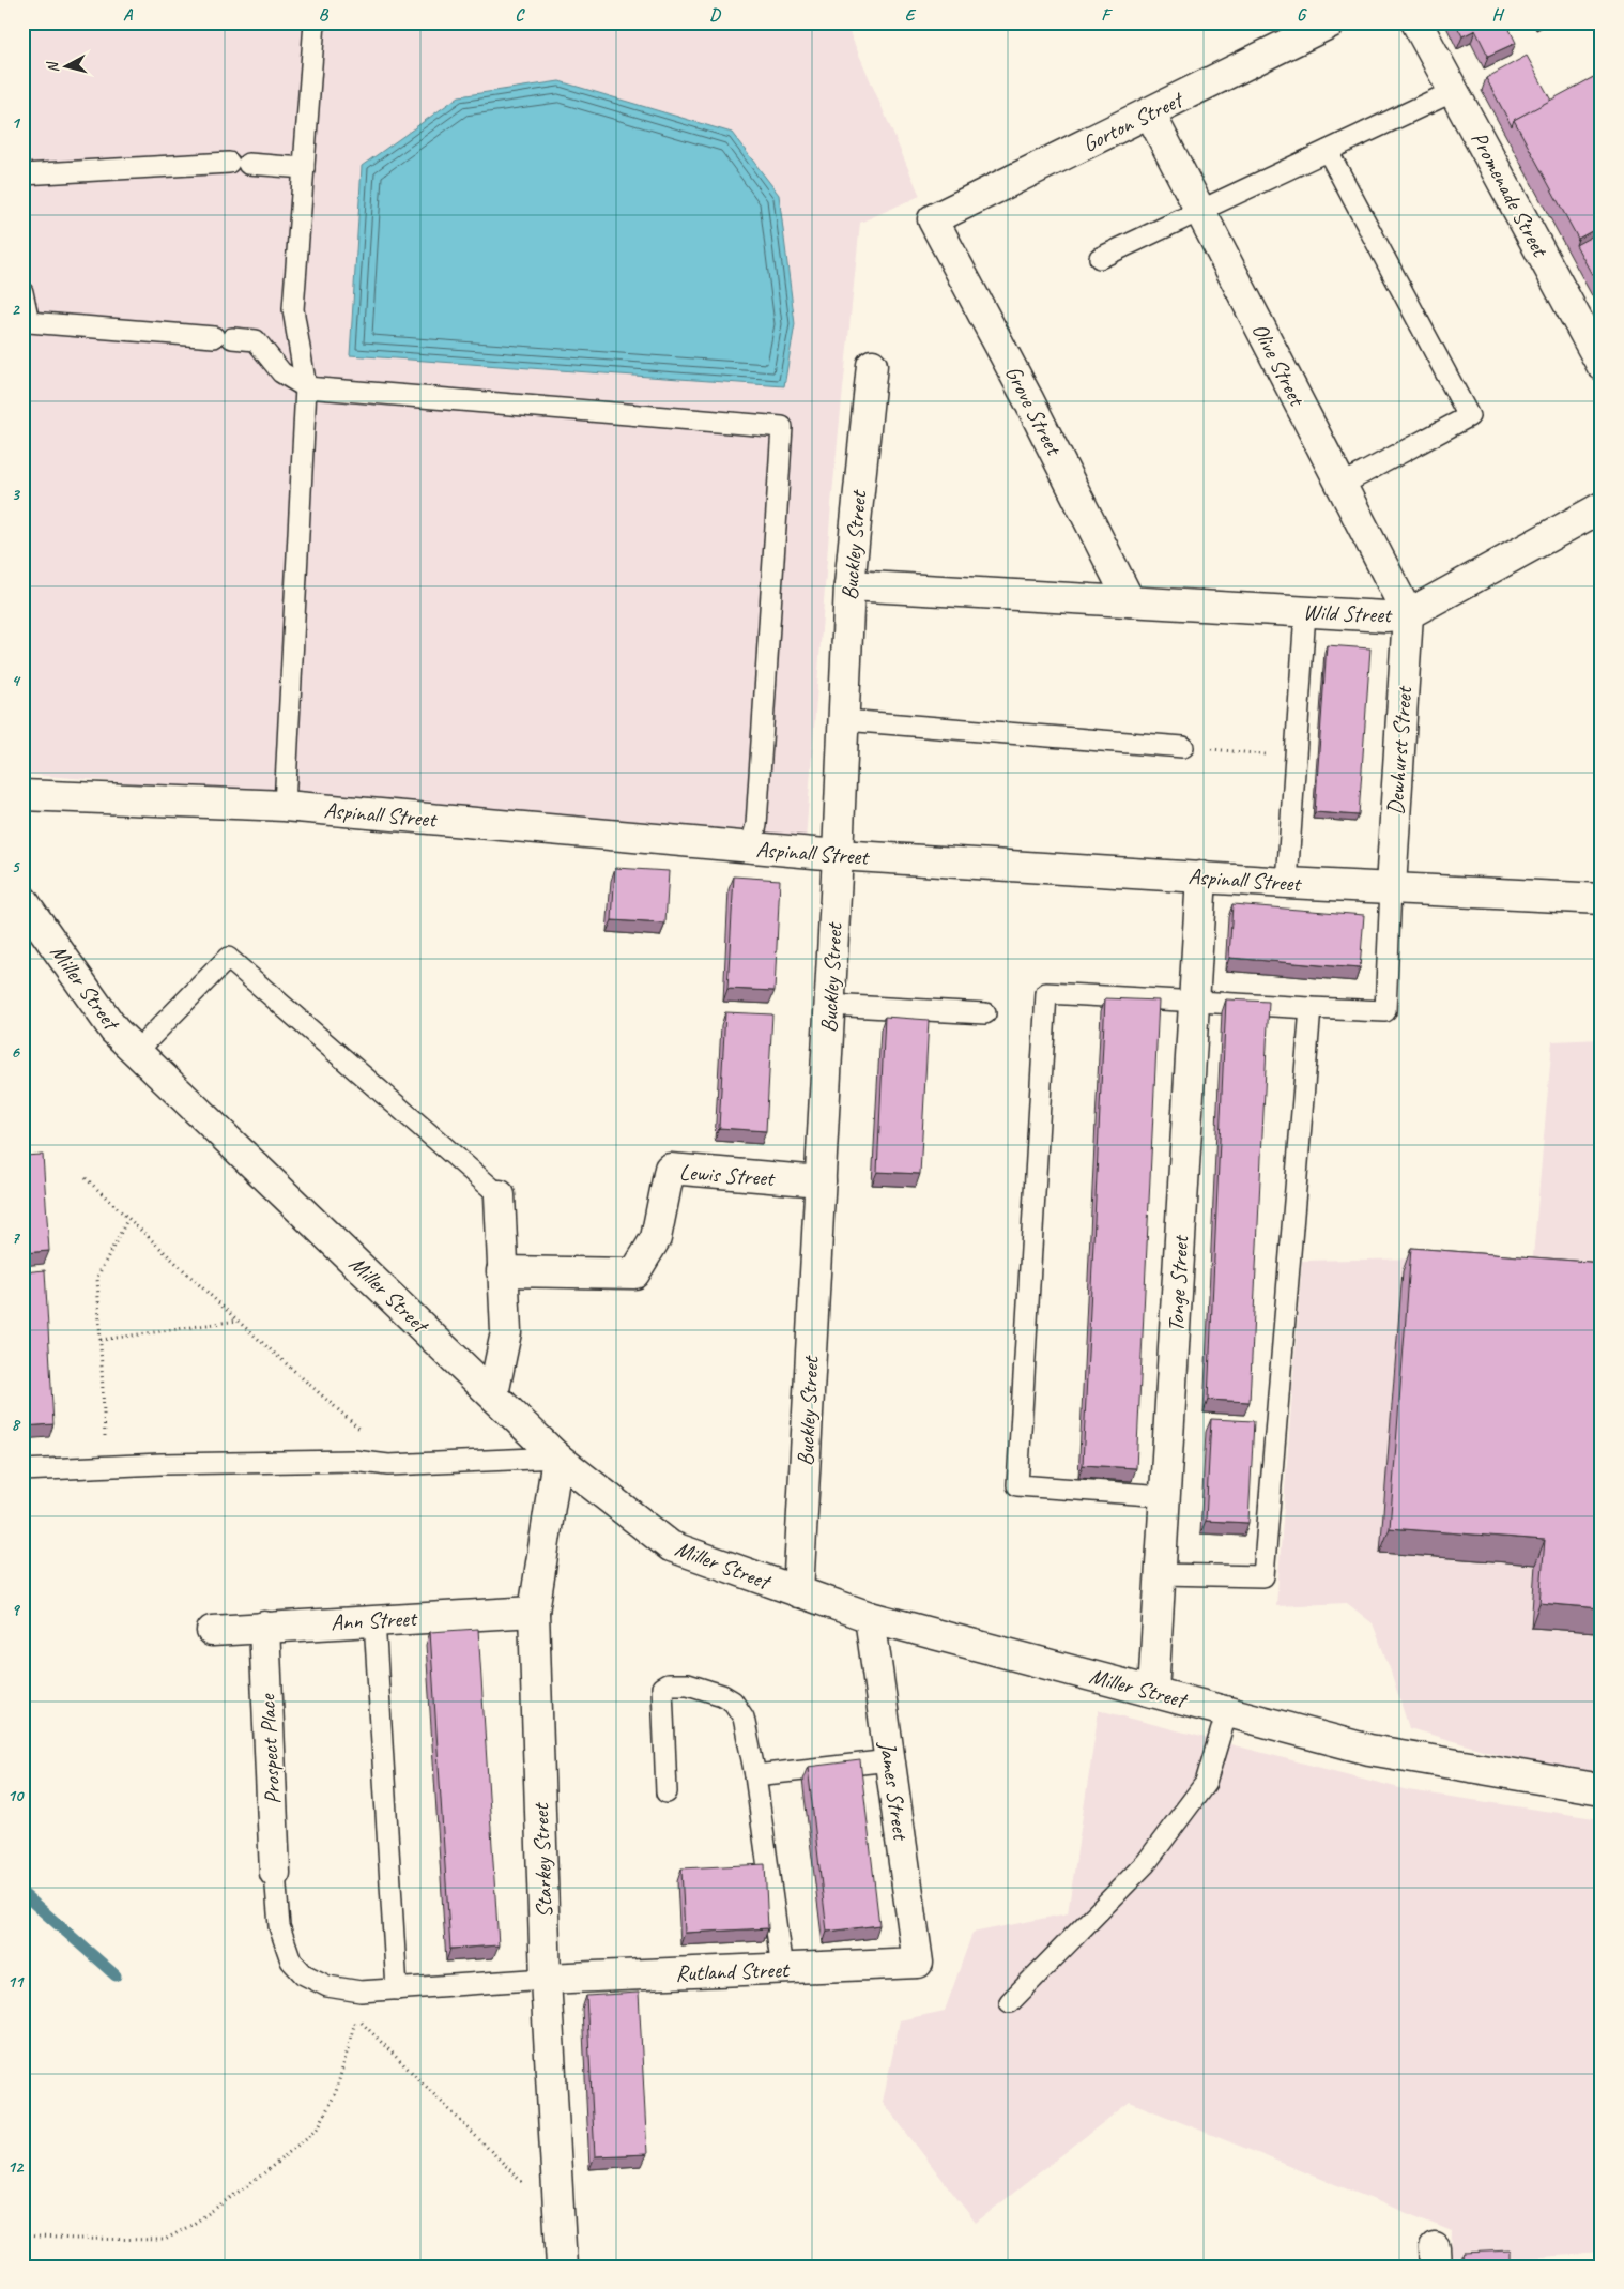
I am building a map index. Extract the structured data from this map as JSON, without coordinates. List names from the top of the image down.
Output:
{
  "streets": {
    "street": [
      "Gorton Street",
      "Promenade Street",
      "Olive Street",
      "Grove Street",
      "Buckley Street",
      "Wild Street",
      "Dewhurst Street",
      "Aspinall Street",
      "Miller Street",
      "Lewis Street",
      "Tonge Street",
      "Ann Street",
      "Prospect Place",
      "James Street",
      "Starkey Street",
      "Rutland Street"
    ]
  },
  "crossings": [
    ["Gorton Street", "Olive Street"],
    ["Gorton Street", "Grove Street"],
    ["Olive Street", "Wild Street"],
    ["Olive Street", "Dewhurst Street"],
    ["Grove Street", "Wild Street"],
    ["Buckley Street", "Wild Street"],
    ["Buckley Street", "Aspinall Street"],
    ["Buckley Street", "Miller Street"],
    ["Buckley Street", "Lewis Street"],
    ["Wild Street", "Dewhurst Street"],
    ["Dewhurst Street", "Aspinall Street"],
    ["Aspinall Street", "Tonge Street"],
    ["Miller Street", "Tonge Street"],
    ["Miller Street", "James Street"],
    ["Miller Street", "Starkey Street"],
    ["Ann Street", "Prospect Place"],
    ["Ann Street", "Starkey Street"],
    ["James Street", "Rutland Street"],
    ["Starkey Street", "Rutland Street"]
  ],
  "north": "left",
  "grid": {
    "columns": [
      "A",
      "B",
      "C",
      "D",
      "E",
      "F",
      "G",
      "H"
    ],
    "rows": [
      "1",
      "2",
      "3",
      "4",
      "5",
      "6",
      "7",
      "8",
      "9",
      "10",
      "11",
      "12"
    ]
  }
}
